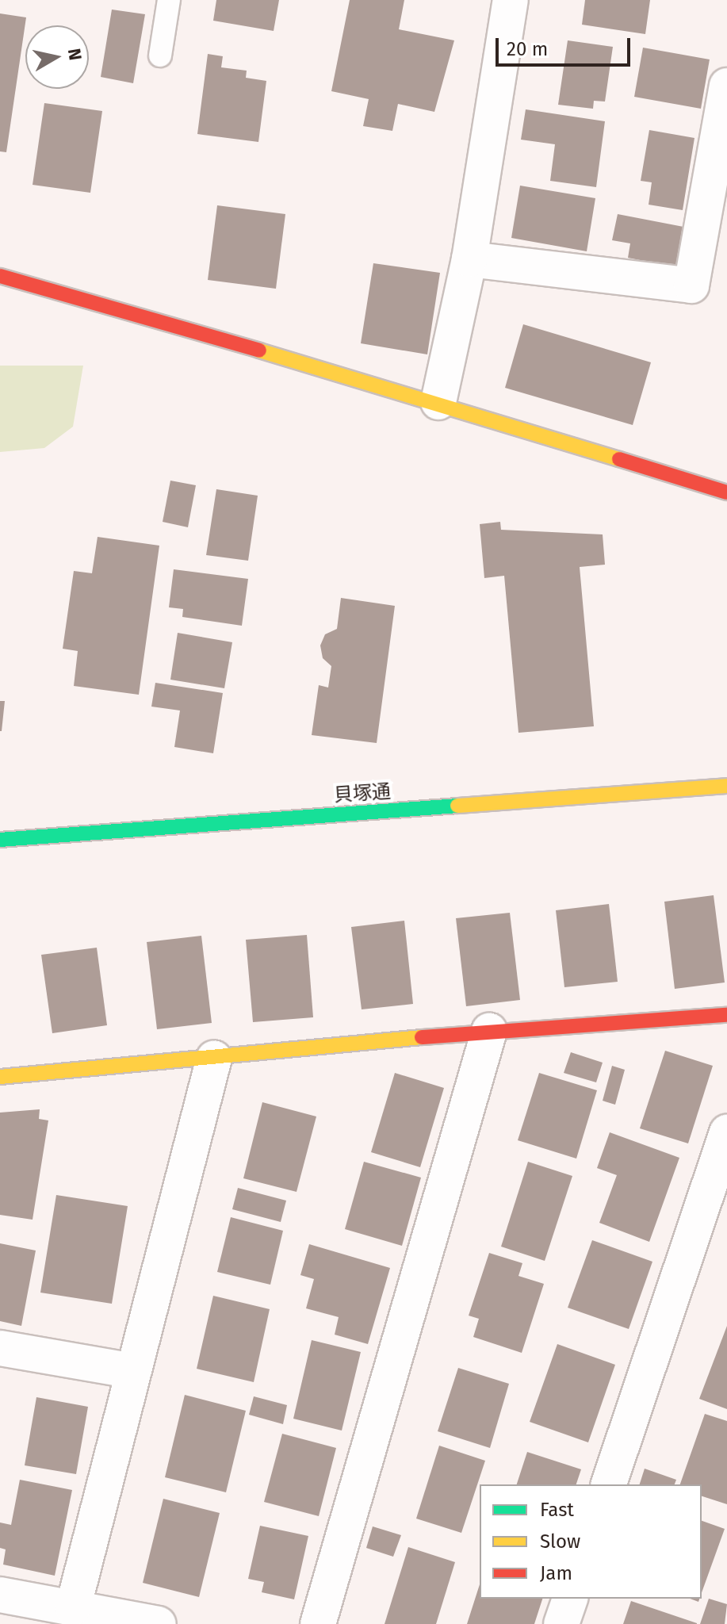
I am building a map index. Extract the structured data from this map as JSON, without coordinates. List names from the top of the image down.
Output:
{
  "streets": {
    "street": ["貝塚通"]
  },
  "legend": ["Fast", "Slow", "Jam"],
  "scale_bar": "20 m",
  "north": "right"
}
